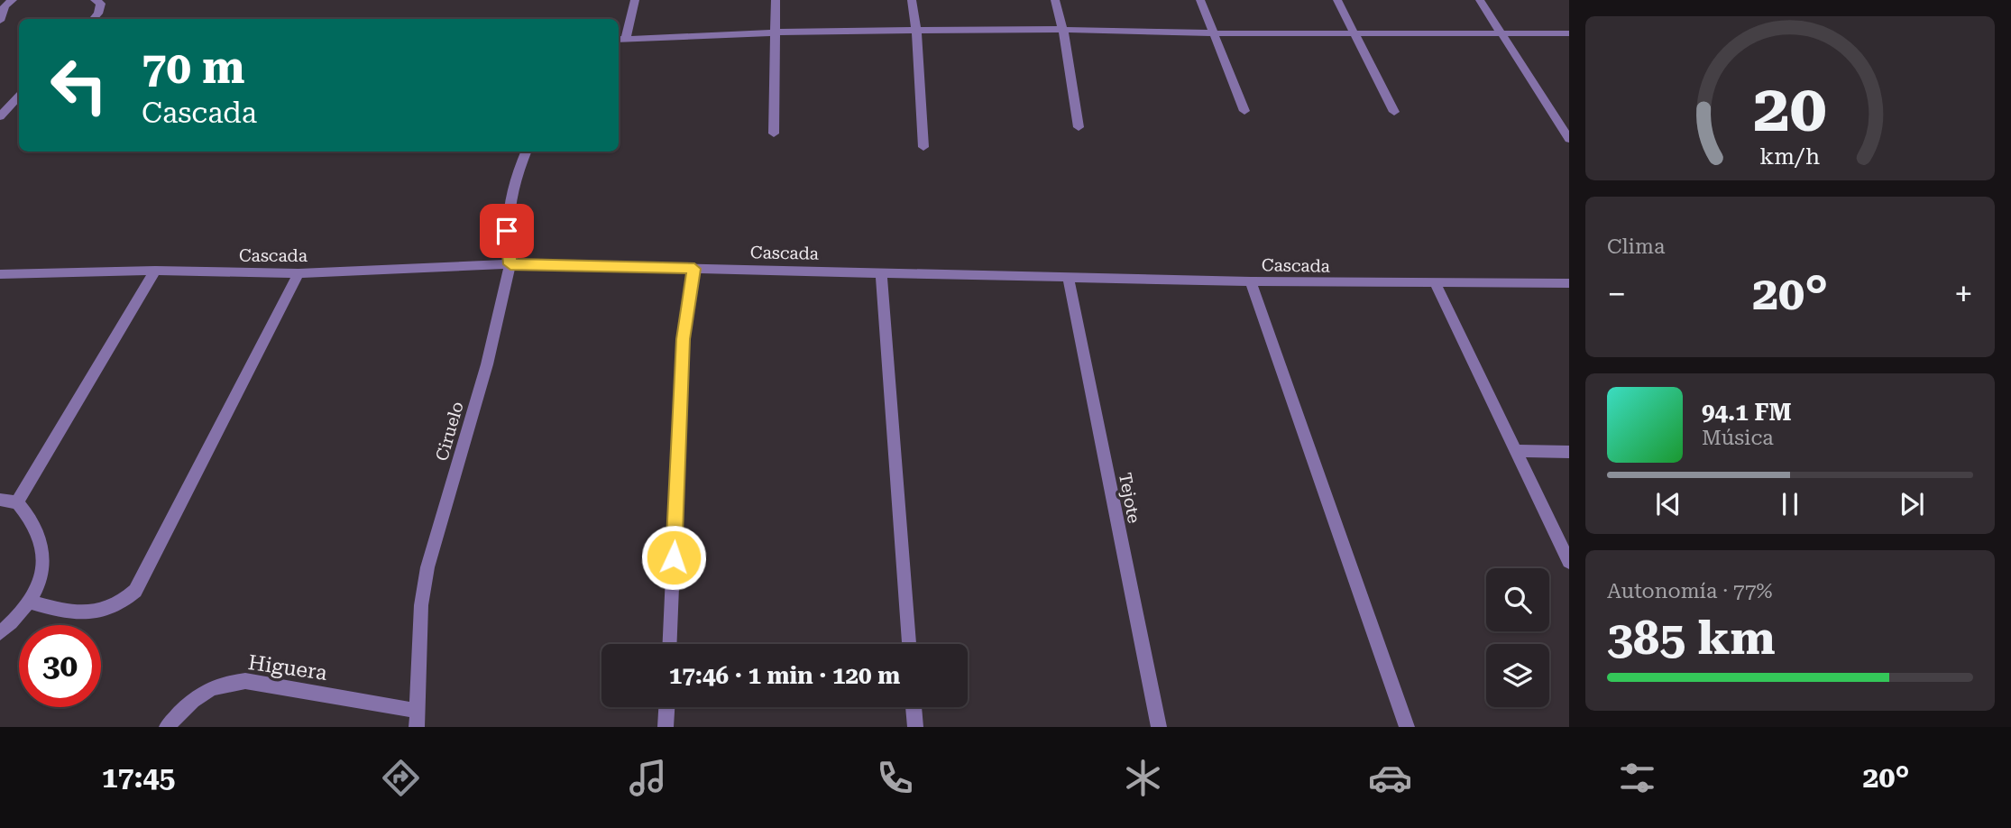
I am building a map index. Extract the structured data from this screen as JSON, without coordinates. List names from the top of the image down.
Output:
{
  "streets": {
    "street": [
      "Cascada",
      "Ciruelo",
      "Tejote",
      "Higuera"
    ]
  },
  "crossings": [
    ["Cascada", "Ciruelo"],
    ["Cascada", "Tejote"],
    ["Ciruelo", "Higuera"]
  ],
  "page": {
    "turn": ["70 m", "Cascada"],
    "tile": [
      "Clima",
      ["Autonomía · 77%", "385 km"]
    ],
    "heat": ["−", "20°", "+"],
    "song": ["94.1 FM", "Música"],
    "limit": "30",
    "trip": "17:46 · 1 min · 120 m",
    "tabs": ["17:45", "20°"],
    "gauge": ["20", "km/h"]
  }
}
